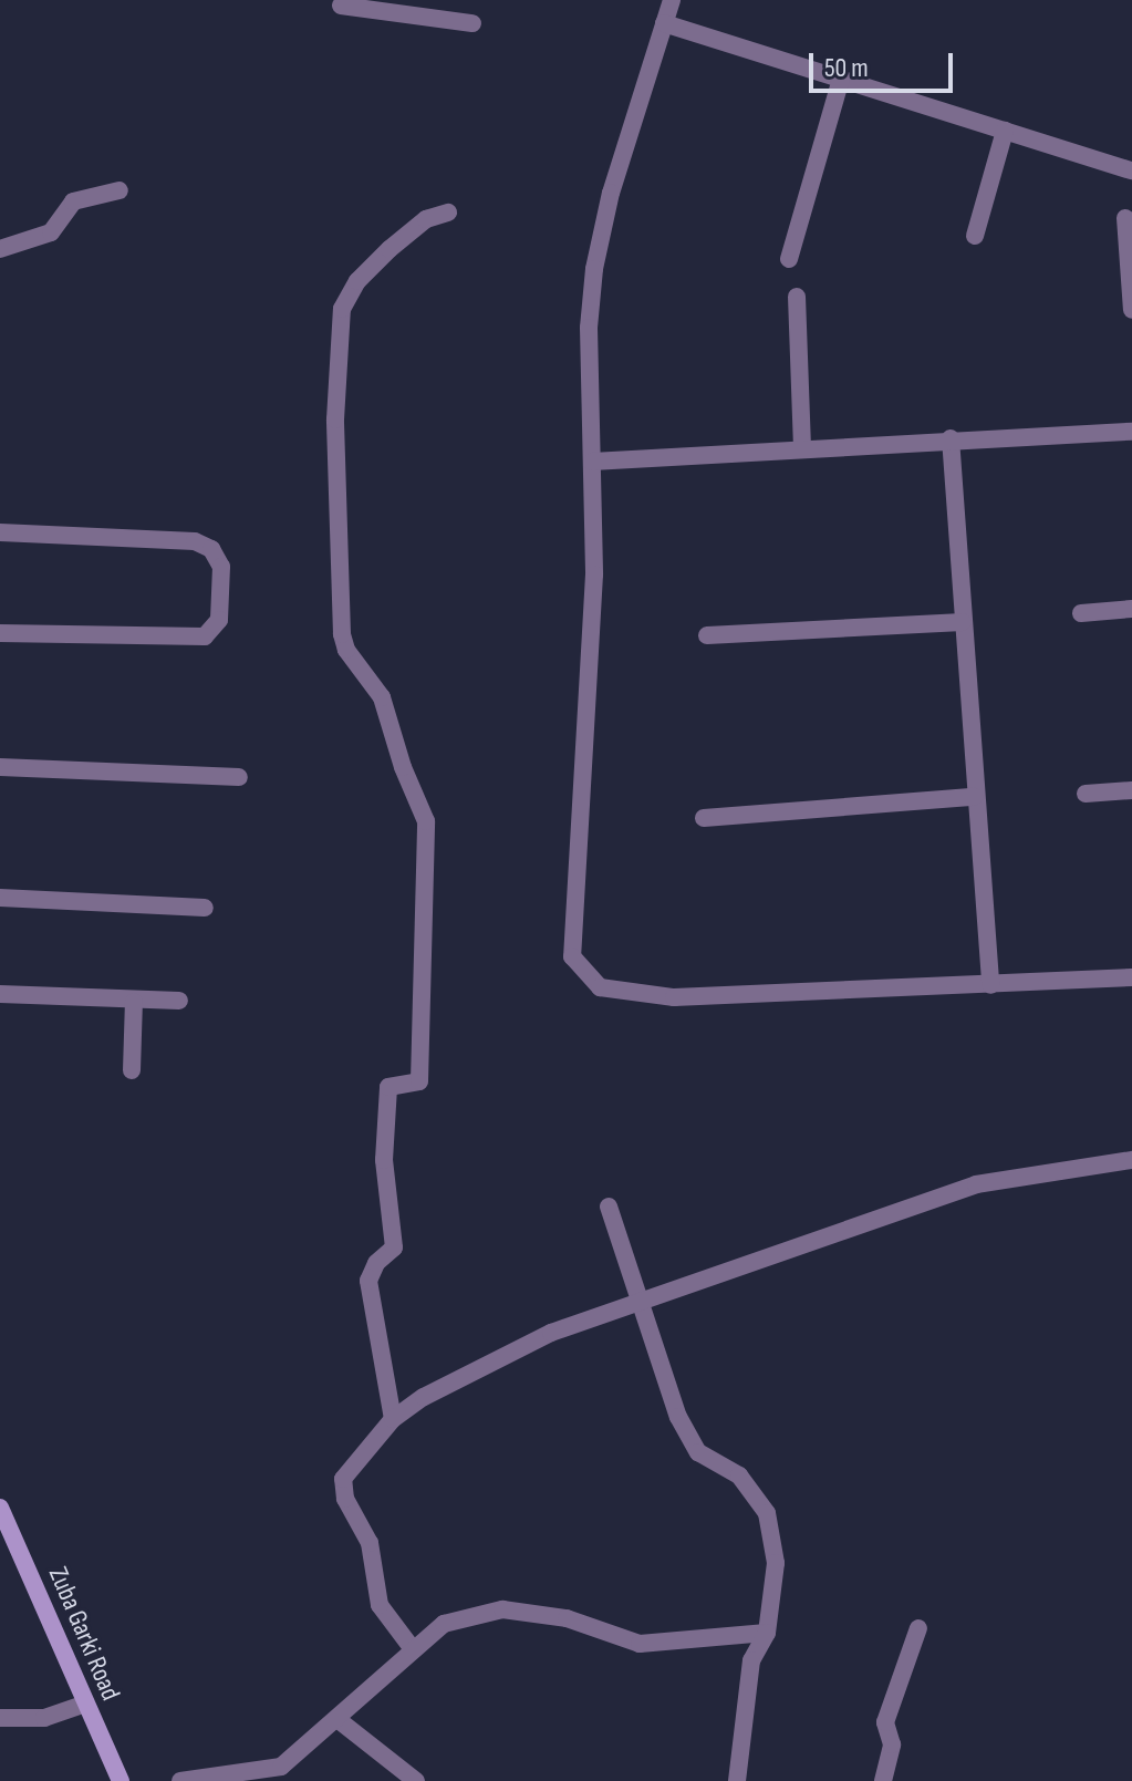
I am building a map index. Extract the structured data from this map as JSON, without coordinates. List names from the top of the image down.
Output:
{
  "streets": {
    "main road": ["Zuba Garki Road"]
  },
  "scale_bar": "50 m"
}
